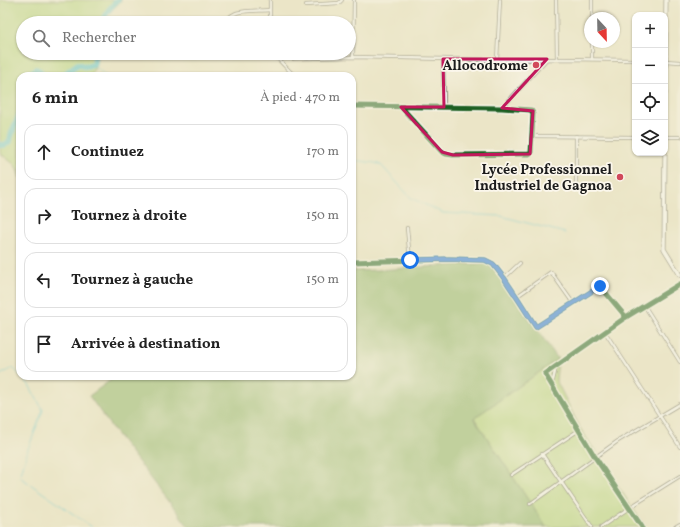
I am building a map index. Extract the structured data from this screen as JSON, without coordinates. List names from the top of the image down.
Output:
{
  "places": ["Allocodrome", "Lycée Professionnel Industriel de Gagnoa"],
  "north": "bottom",
  "page": {
    "map_buttons": ["+", "−"],
    "search": "Rechercher",
    "heading": ["6 min", "À pied · 470 m"],
    "list": [
      ["Continuez", "170 m"],
      ["Tournez à droite", "150 m"],
      ["Tournez à gauche", "150 m"],
      "Arrivée à destination"
    ]
  }
}
